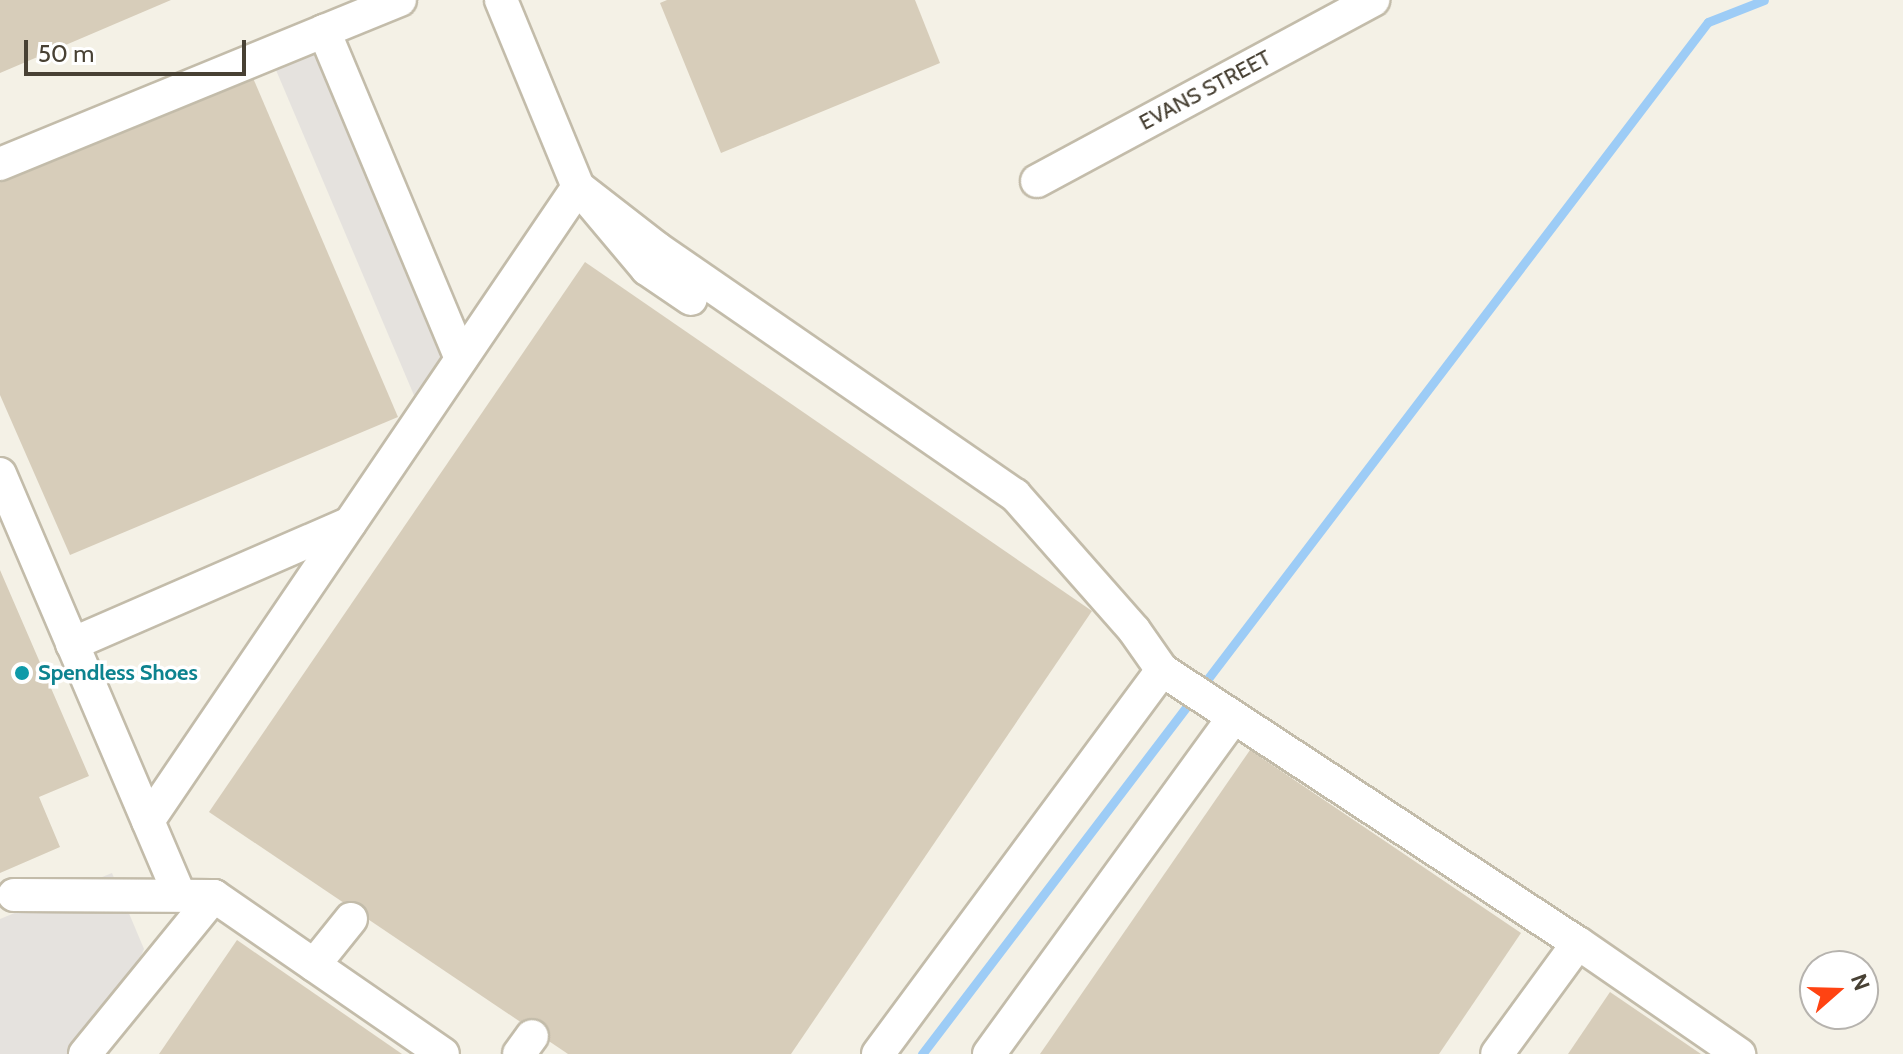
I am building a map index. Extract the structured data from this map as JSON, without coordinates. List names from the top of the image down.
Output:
{
  "streets": {
    "lane": ["EVANS STREET"]
  },
  "places": ["Spendless Shoes"],
  "scale_bar": "50 m",
  "north": "right"
}
